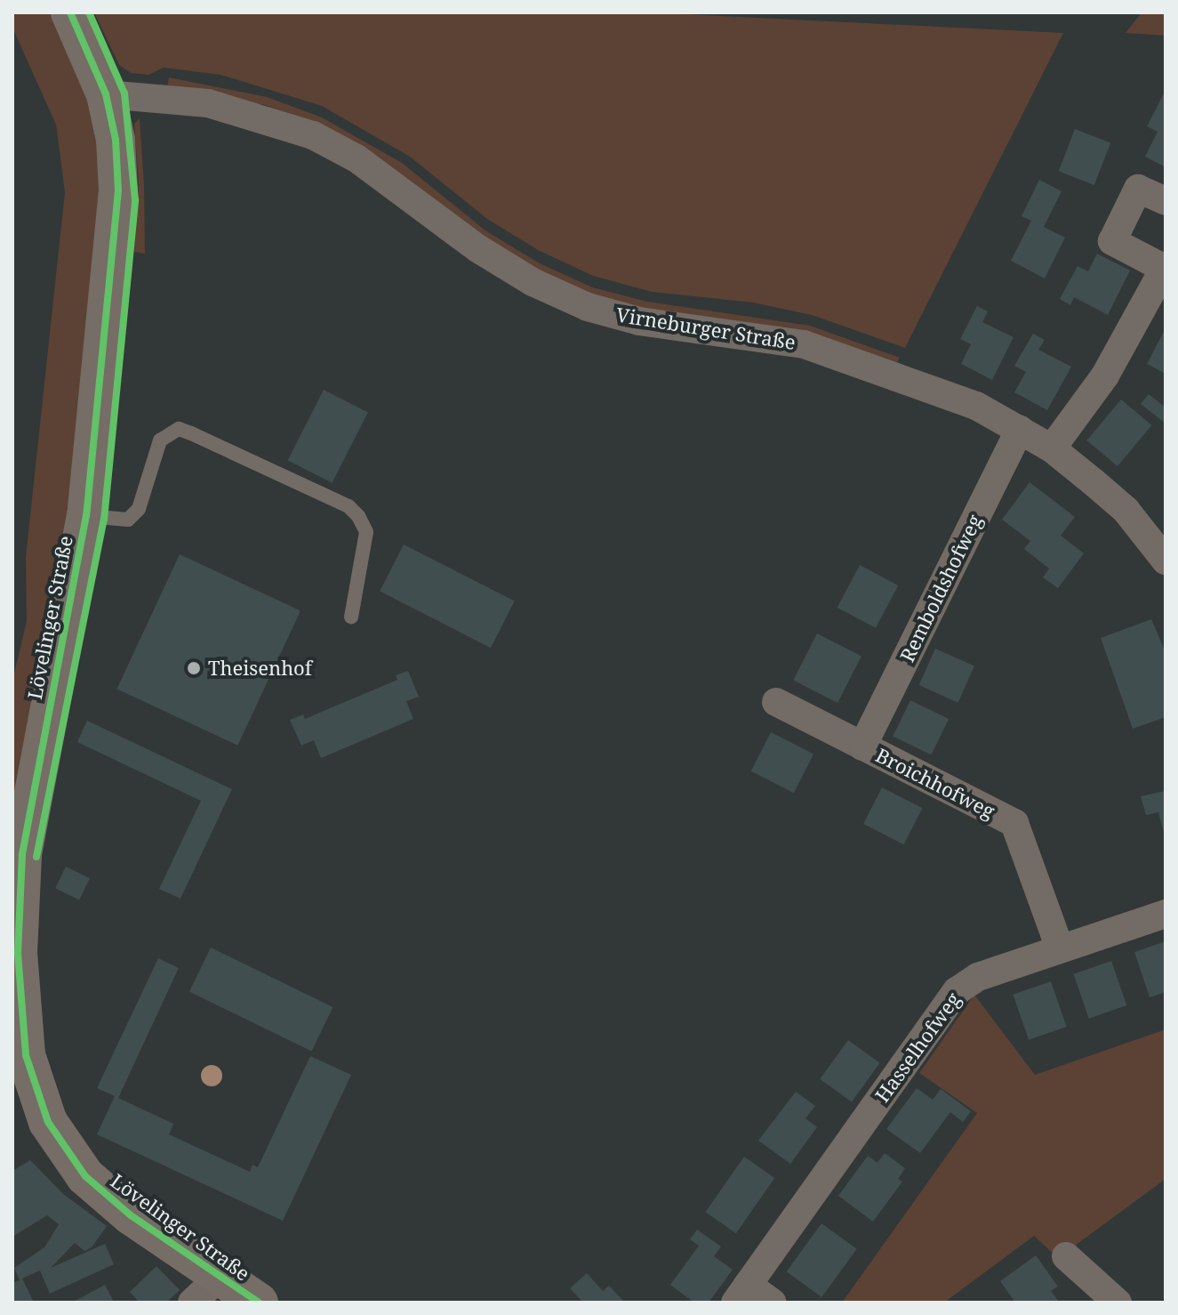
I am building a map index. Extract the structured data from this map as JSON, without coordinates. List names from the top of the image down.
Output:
{
  "streets": {
    "street": [
      "Virneburger Straße",
      "Remboldshofweg",
      "Lövelinger Straße",
      "Broichhofweg",
      "Hasselhofweg"
    ]
  },
  "crossings": [
    ["Virneburger Straße", "Remboldshofweg"],
    ["Virneburger Straße", "Lövelinger Straße"],
    ["Remboldshofweg", "Broichhofweg"],
    ["Broichhofweg", "Hasselhofweg"]
  ],
  "places": ["Theisenhof"]
}
